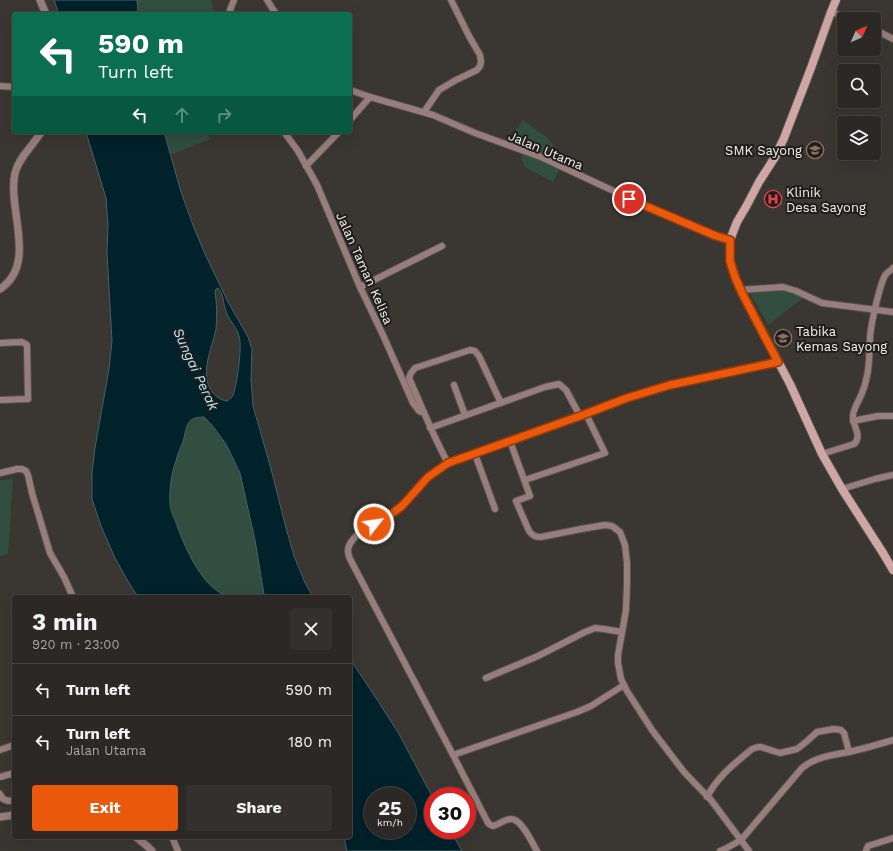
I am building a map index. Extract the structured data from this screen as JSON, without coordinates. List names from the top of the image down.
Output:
{
  "streets": {
    "street": ["Jalan Utama", "Jalan Taman Kelisa"]
  },
  "water": ["Sungai Perak"],
  "places": {
    "school or university": ["SMK Sayong", "Tabika Kemas Sayong"],
    "hospital": ["Klinik Desa Sayong"]
  },
  "north": "top right",
  "page": {
    "turn": ["590 m", "Turn left"],
    "heading": ["3 min", "920 m · 23:00"],
    "list": [
      {
        "name": "Turn left",
        "value": "590 m"
      },
      {
        "name": "Turn left",
        "note": "Jalan Utama",
        "value": "180 m"
      }
    ],
    "buttons": ["Exit", "Share"],
    "speed": "25 km/h",
    "limit": "30"
  }
}
